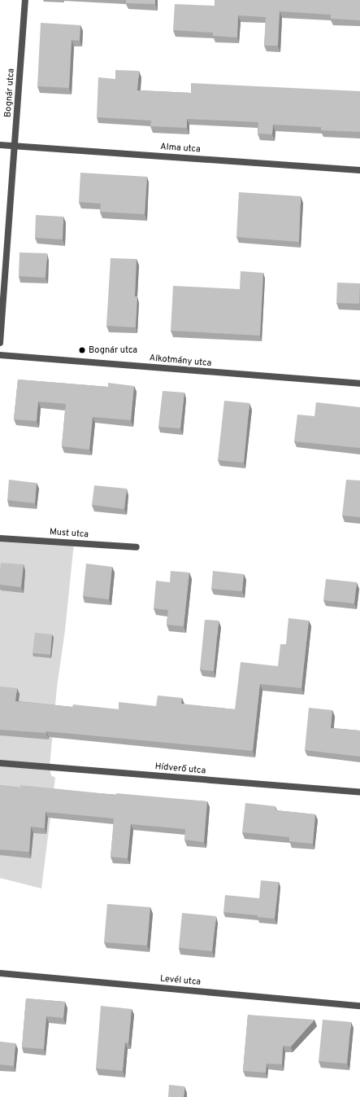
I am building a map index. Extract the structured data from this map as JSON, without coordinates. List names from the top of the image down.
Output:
{
  "streets": {
    "street": [
      "Bognár utca",
      "Alma utca",
      "Alkotmány utca",
      "Must utca",
      "Hídverő utca",
      "Levél utca"
    ]
  },
  "crossings": [
    ["Bognár utca", "Alma utca"]
  ],
  "places": ["Bognár utca"]
}
